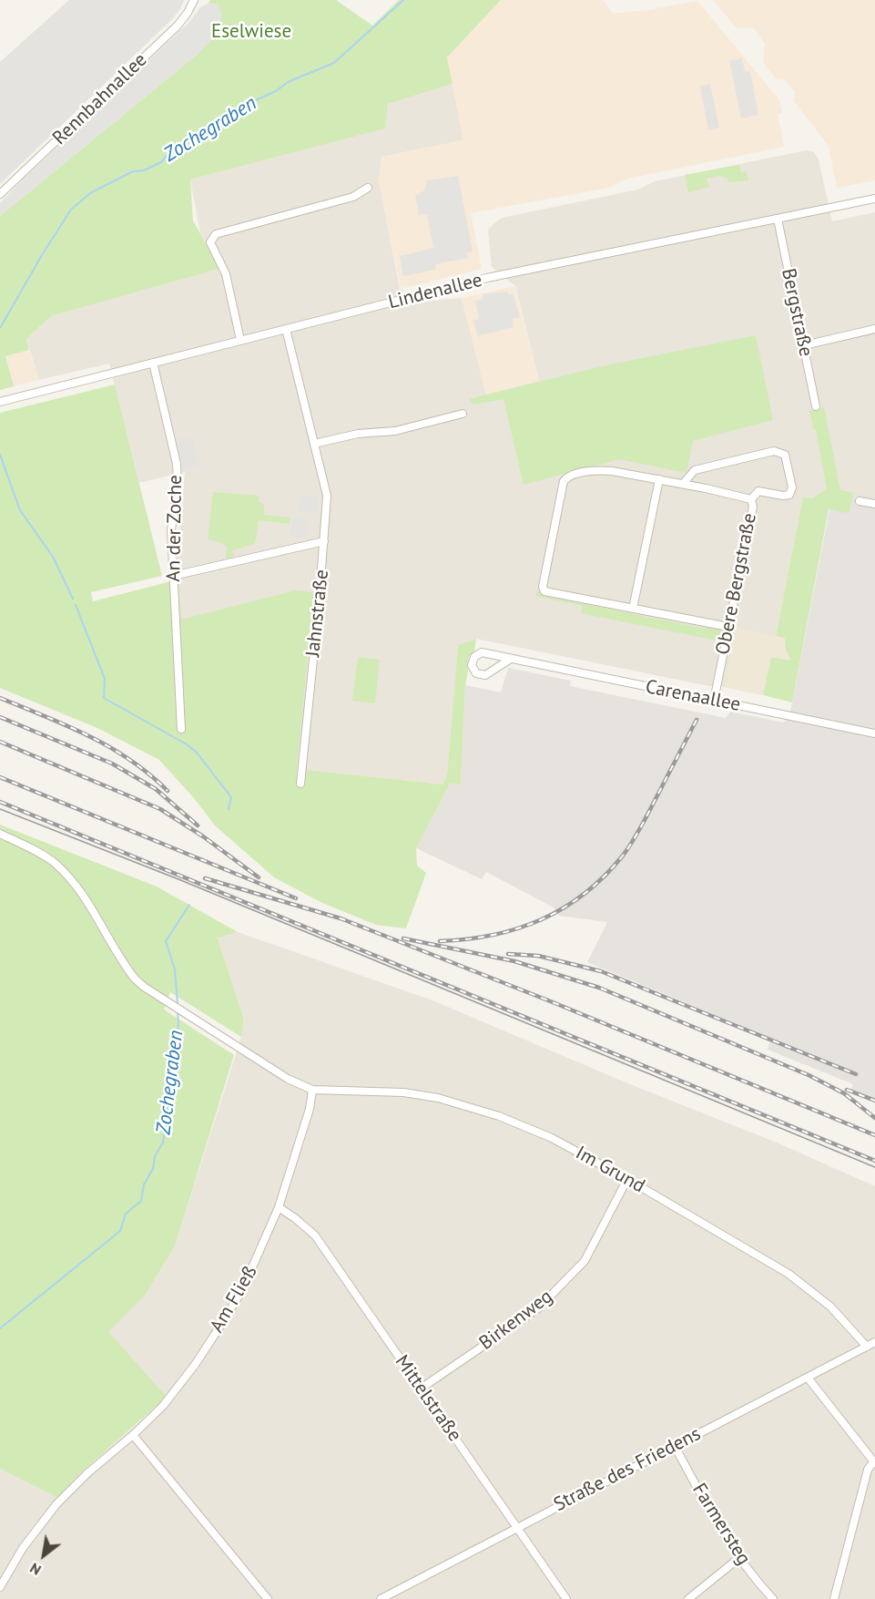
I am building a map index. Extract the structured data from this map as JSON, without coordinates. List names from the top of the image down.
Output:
{
  "streets": {
    "street": [
      "Rennbahnallee",
      "Lindenallee",
      "Bergstraße",
      "An der Zoche",
      "Obere Bergstraße",
      "Jahnstraße",
      "Carenaallee",
      "Im Grund",
      "Am Fließ",
      "Birkenweg",
      "Mittelstraße",
      "Straße des Friedens",
      "Farmersteg"
    ]
  },
  "crossings": [
    ["Lindenallee", "Bergstraße"],
    ["Lindenallee", "An der Zoche"],
    ["Lindenallee", "Jahnstraße"],
    ["Obere Bergstraße", "Carenaallee"],
    ["Im Grund", "Am Fließ"],
    ["Im Grund", "Birkenweg"],
    ["Im Grund", "Straße des Friedens"],
    ["Am Fließ", "Mittelstraße"],
    ["Birkenweg", "Mittelstraße"],
    ["Mittelstraße", "Straße des Friedens"],
    ["Straße des Friedens", "Farmersteg"]
  ],
  "water": ["Zochegraben"],
  "parks": ["Eselwiese"],
  "north": "bottom left"
}
